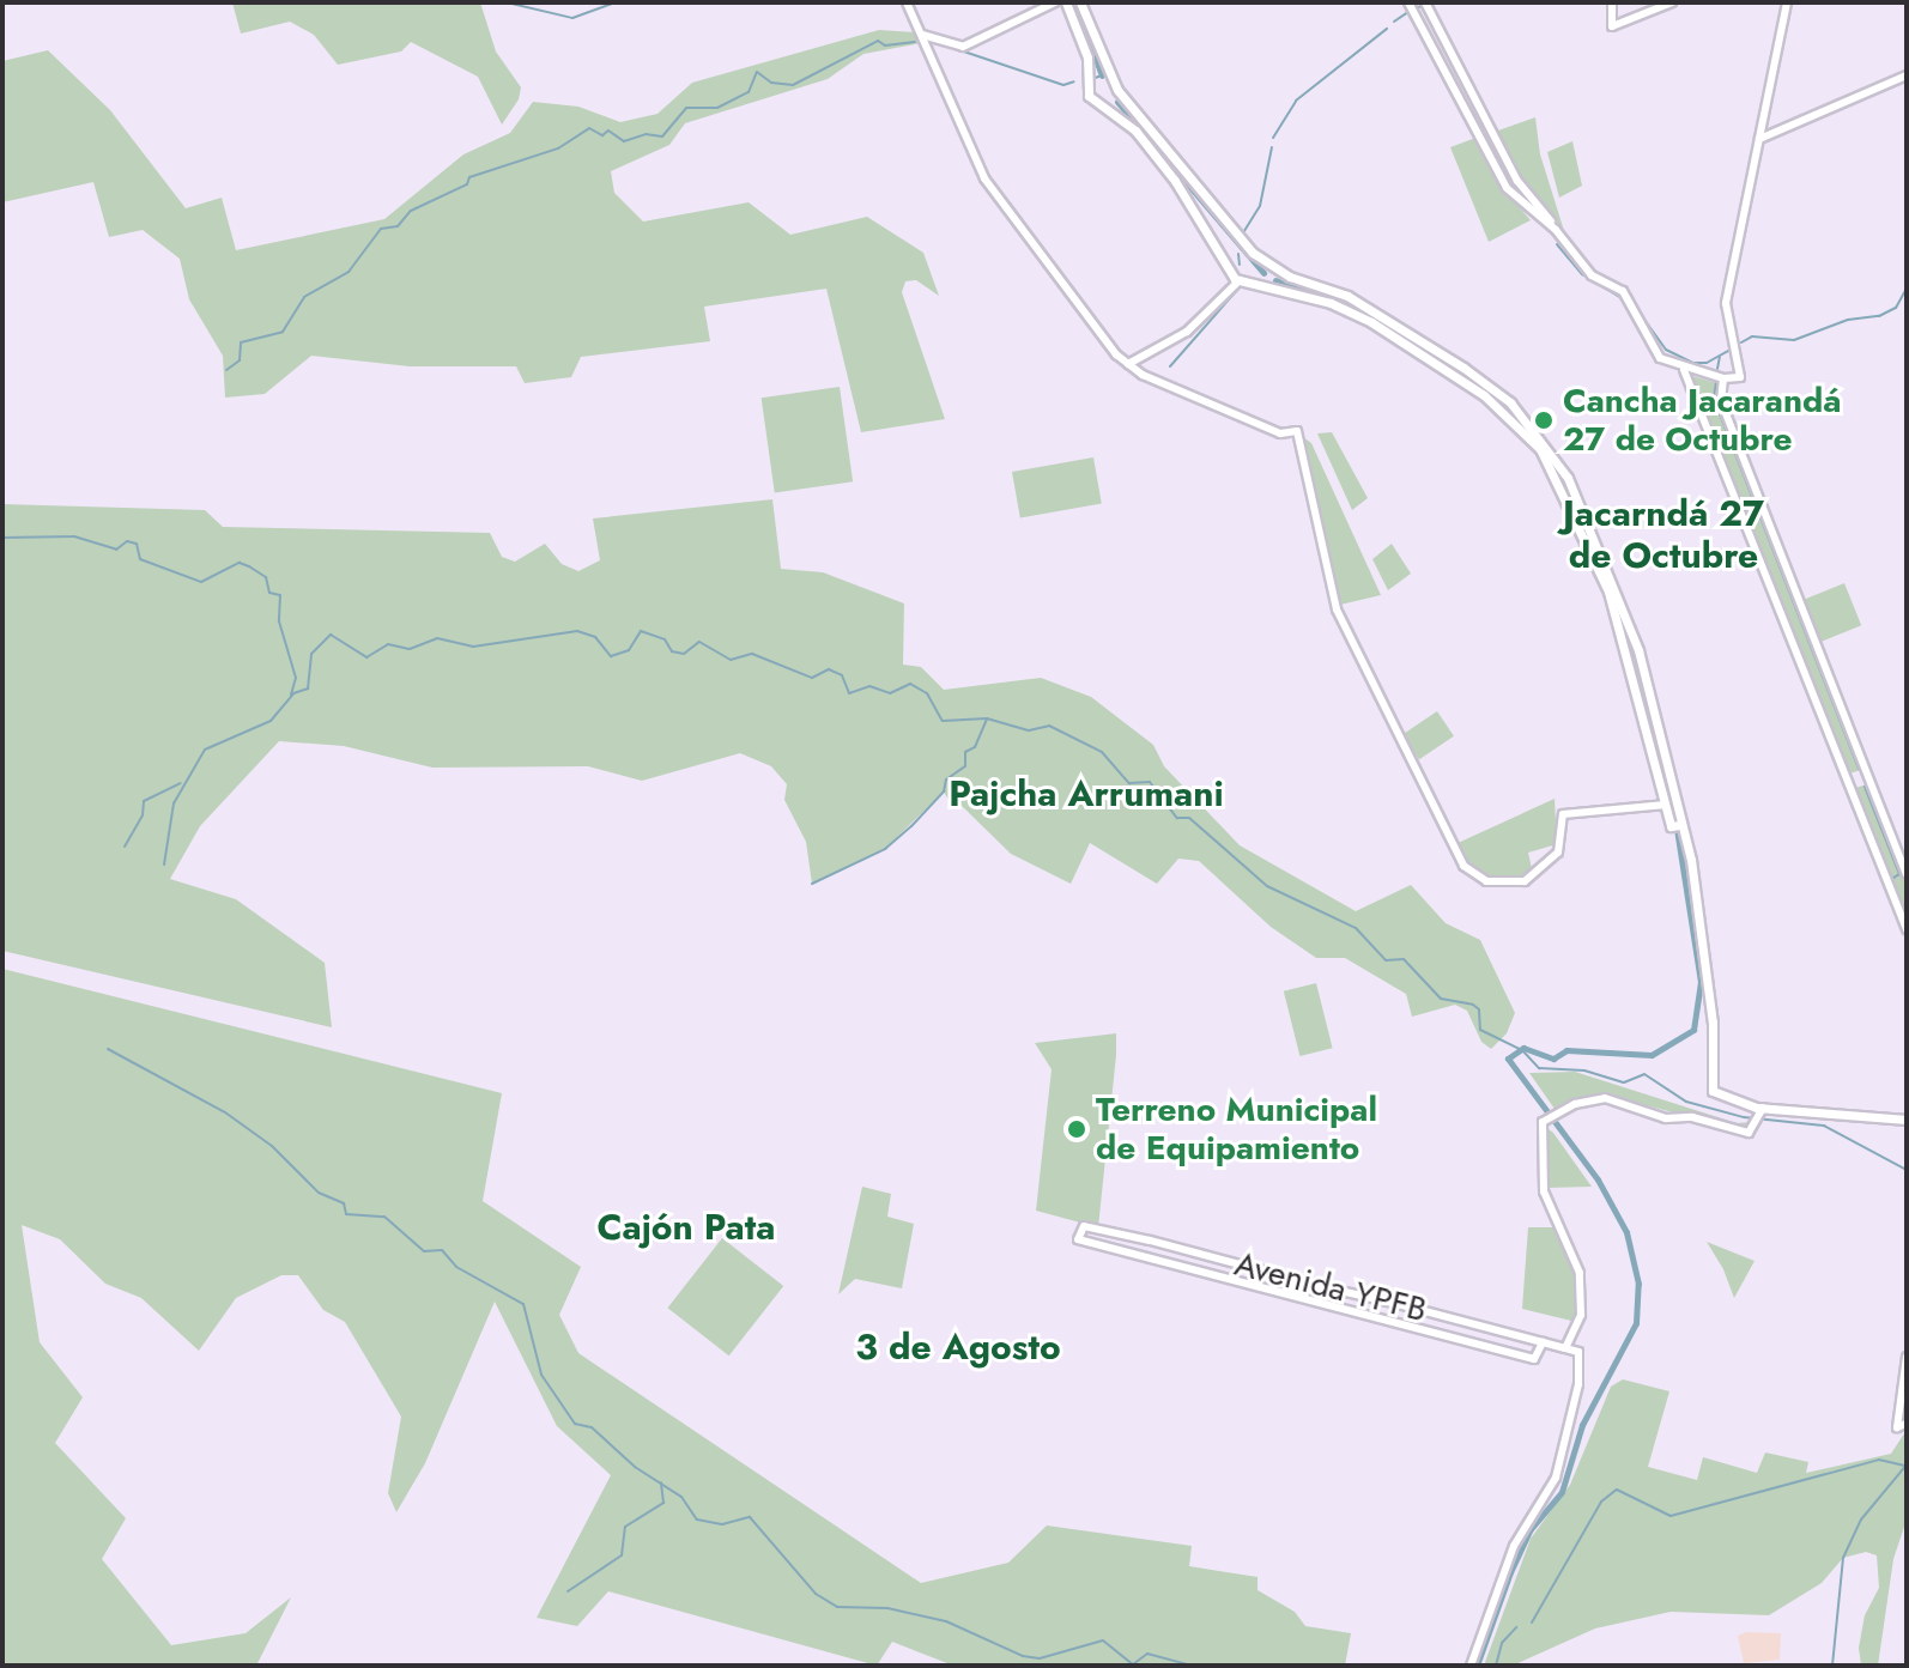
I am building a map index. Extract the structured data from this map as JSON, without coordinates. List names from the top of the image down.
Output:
{
  "streets": {
    "street": ["Avenida YPFB"]
  },
  "districts": [
    "Jacarndá 27 de Octubre",
    "Pajcha Arrumani",
    "Cajón Pata",
    "3 de Agosto"
  ],
  "places": ["Cancha Jacarandá 27 de Octubre", "Terreno Municipal de Equipamiento"]
}
